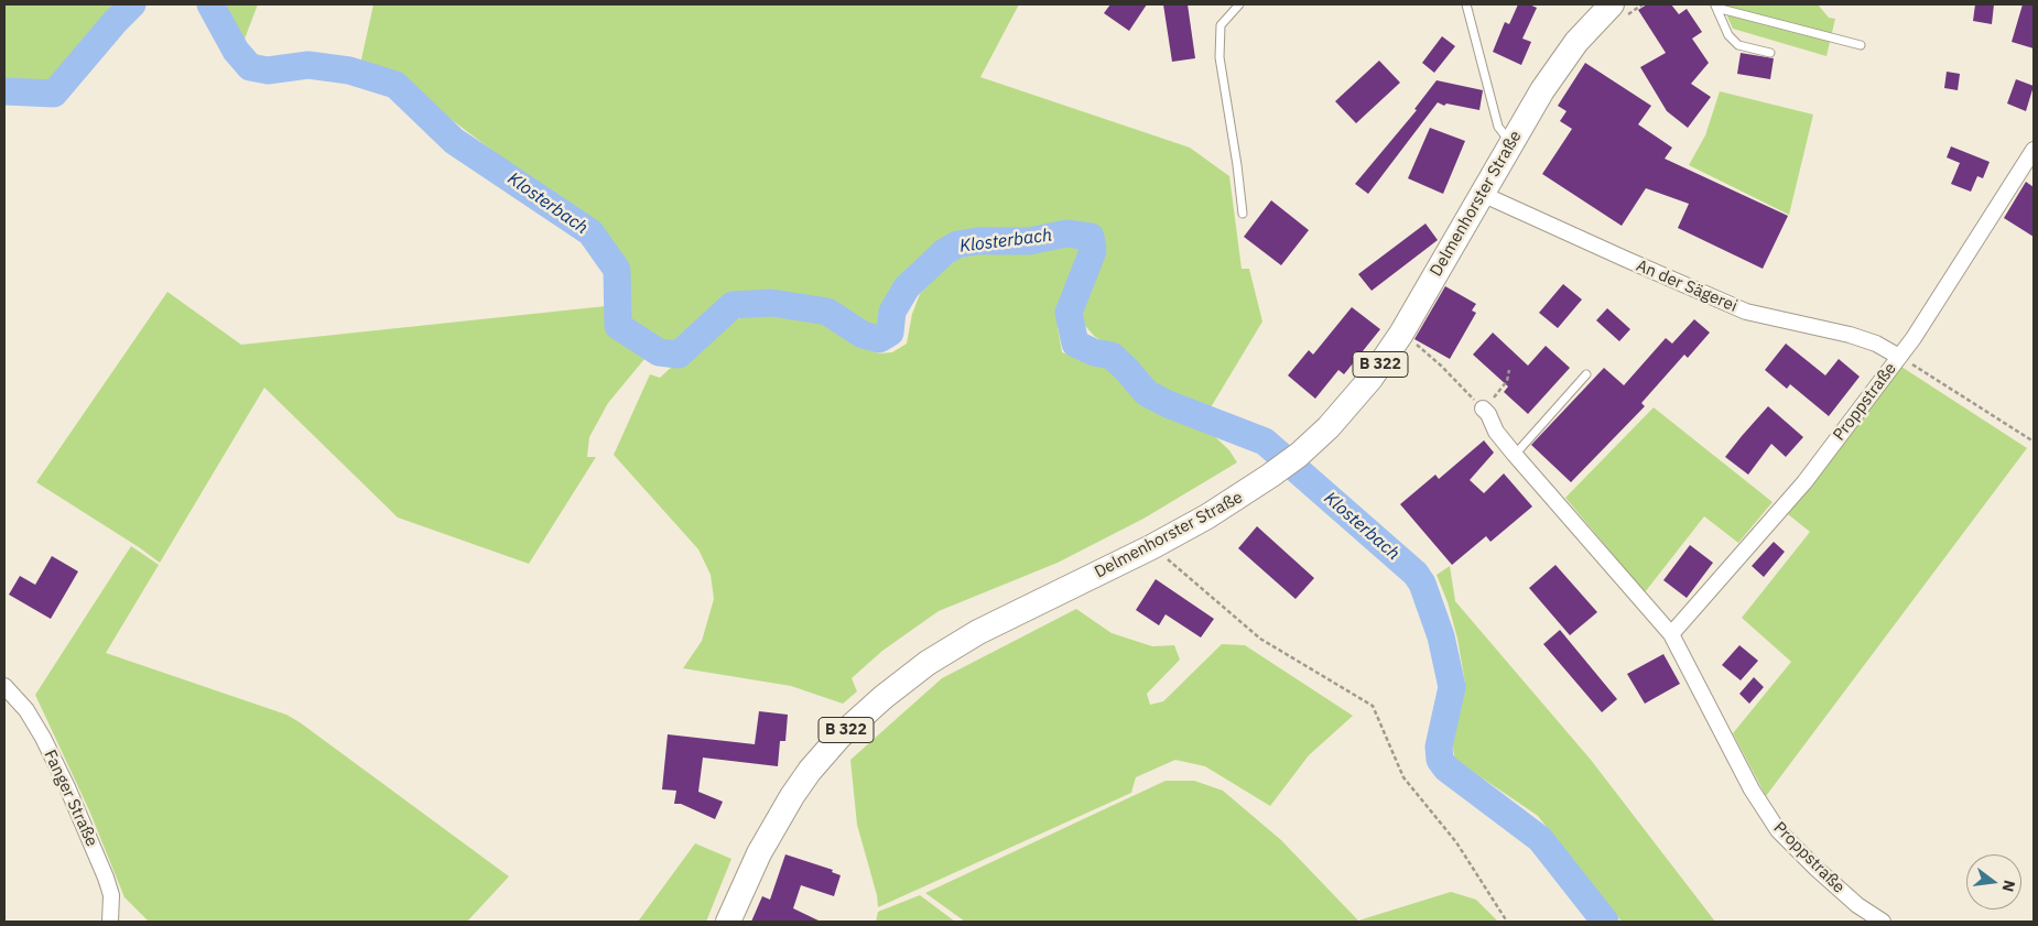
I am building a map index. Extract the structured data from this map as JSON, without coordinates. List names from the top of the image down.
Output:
{
  "streets": {
    "main road": ["Delmenhorster Straße", "B 322"],
    "street": ["An der Sägerei", "Proppstraße", "Fanger Straße"]
  },
  "crossings": [
    ["Delmenhorster Straße", "An der Sägerei"],
    ["An der Sägerei", "Proppstraße"]
  ],
  "water": ["Klosterbach"],
  "north": "right"
}
